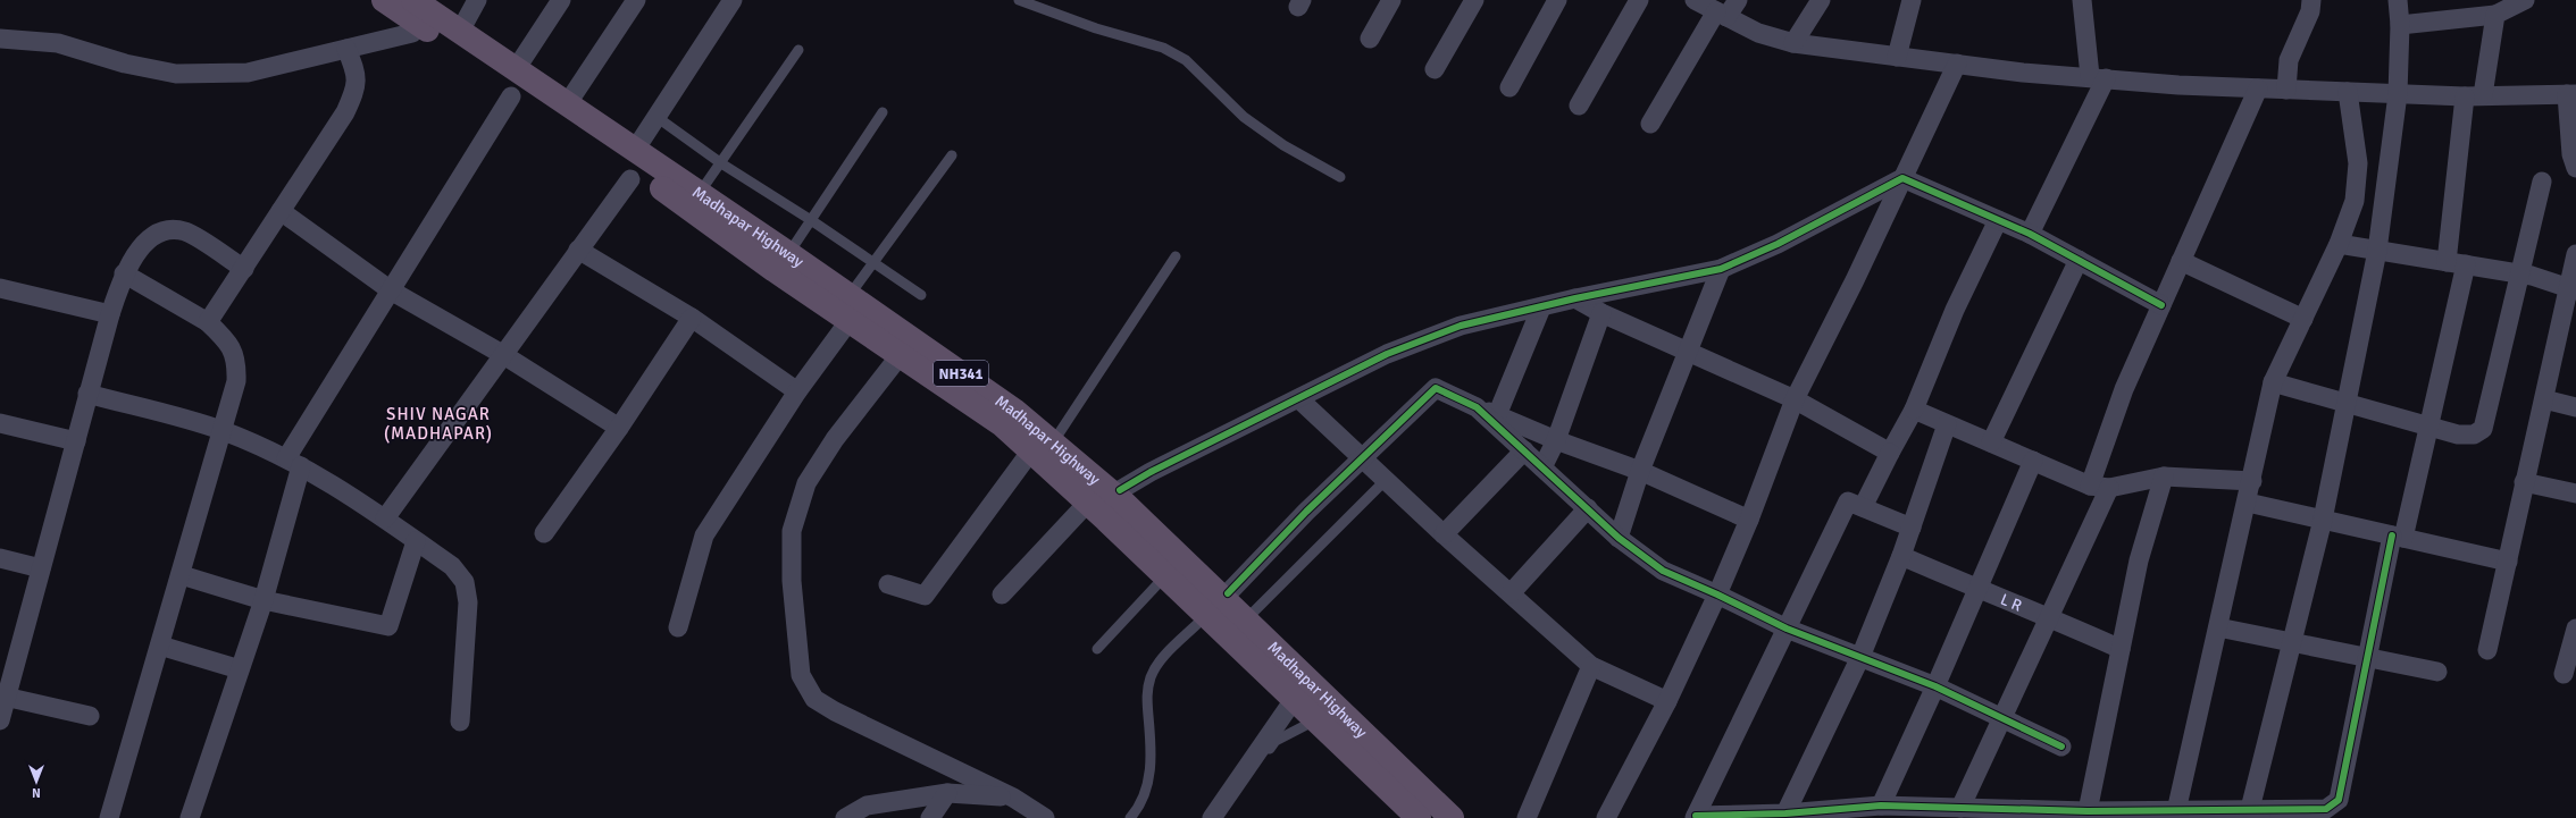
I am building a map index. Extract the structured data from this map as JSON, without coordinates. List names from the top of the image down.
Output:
{
  "streets": {
    "highway": ["Madhapar Highway", "NH341"],
    "street": ["L R"]
  },
  "districts": ["SHIV NAGAR (MADHAPAR)"],
  "north": "bottom"
}
